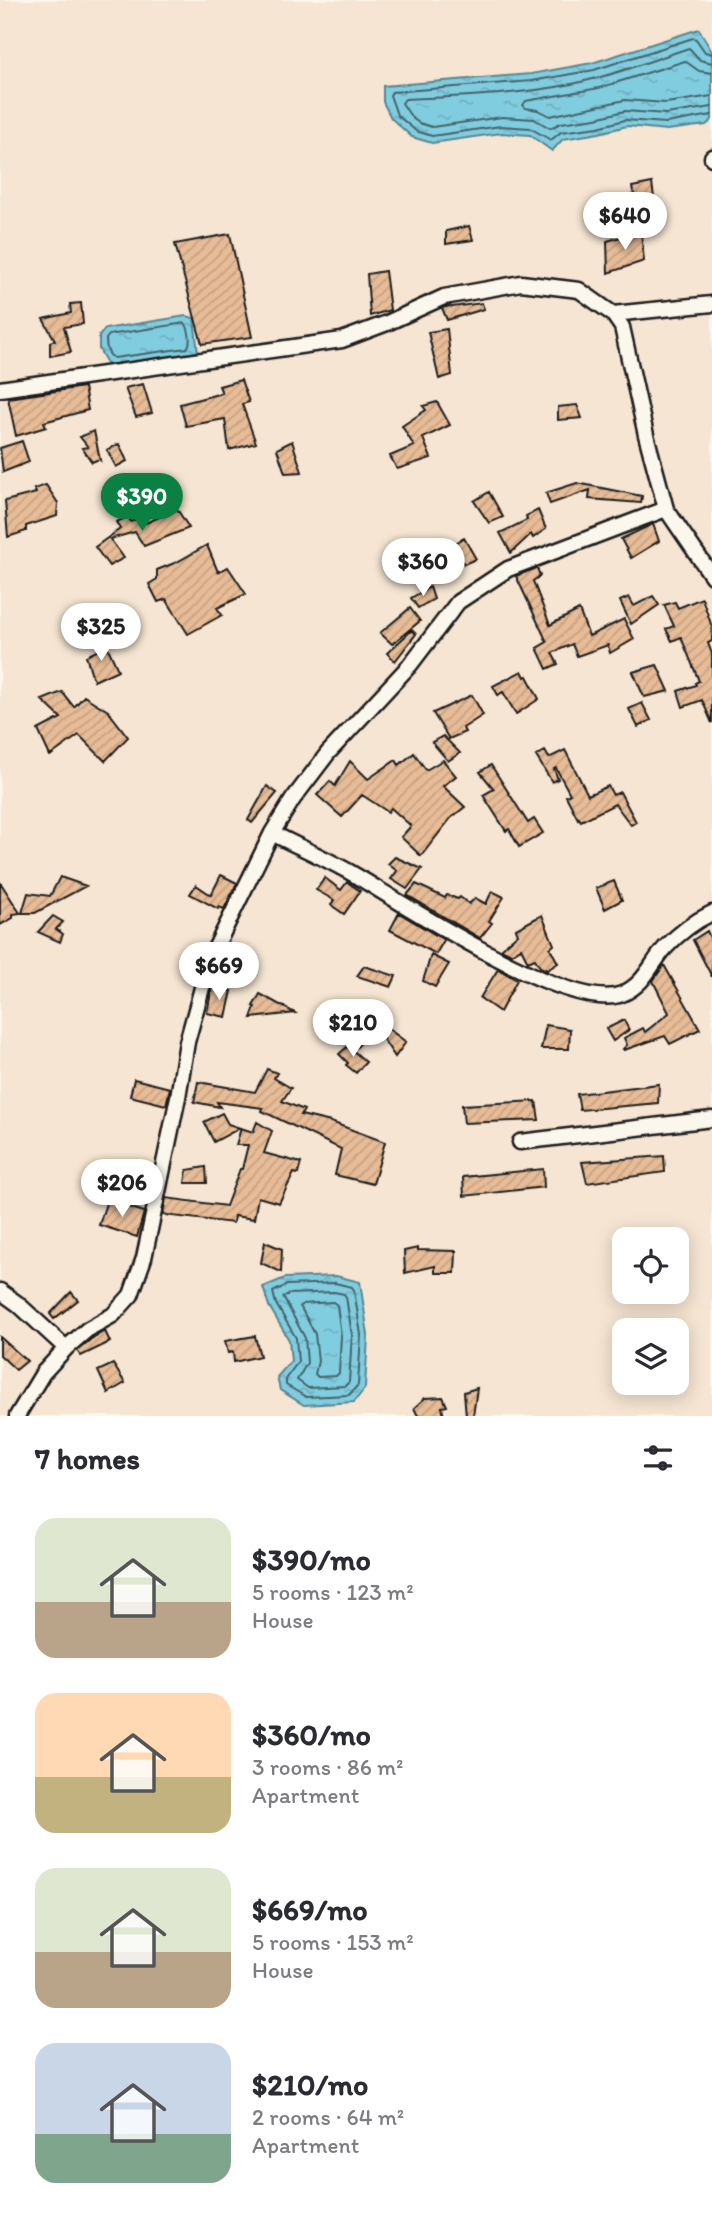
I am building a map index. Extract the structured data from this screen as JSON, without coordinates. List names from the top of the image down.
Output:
{
  "page": {
    "price": [
      "$640",
      "$390",
      "$360",
      "$325",
      "$669",
      "$210",
      "$206"
    ],
    "heading": "7 homes",
    "list": [
      {
        "name": "$390/mo",
        "note": "5 rooms · 123 m² · House"
      },
      {
        "name": "$360/mo",
        "note": "3 rooms · 86 m² · Apartment"
      },
      {
        "name": "$669/mo",
        "note": "5 rooms · 153 m² · House"
      },
      {
        "name": "$210/mo",
        "note": "2 rooms · 64 m² · Apartment"
      }
    ]
  }
}
